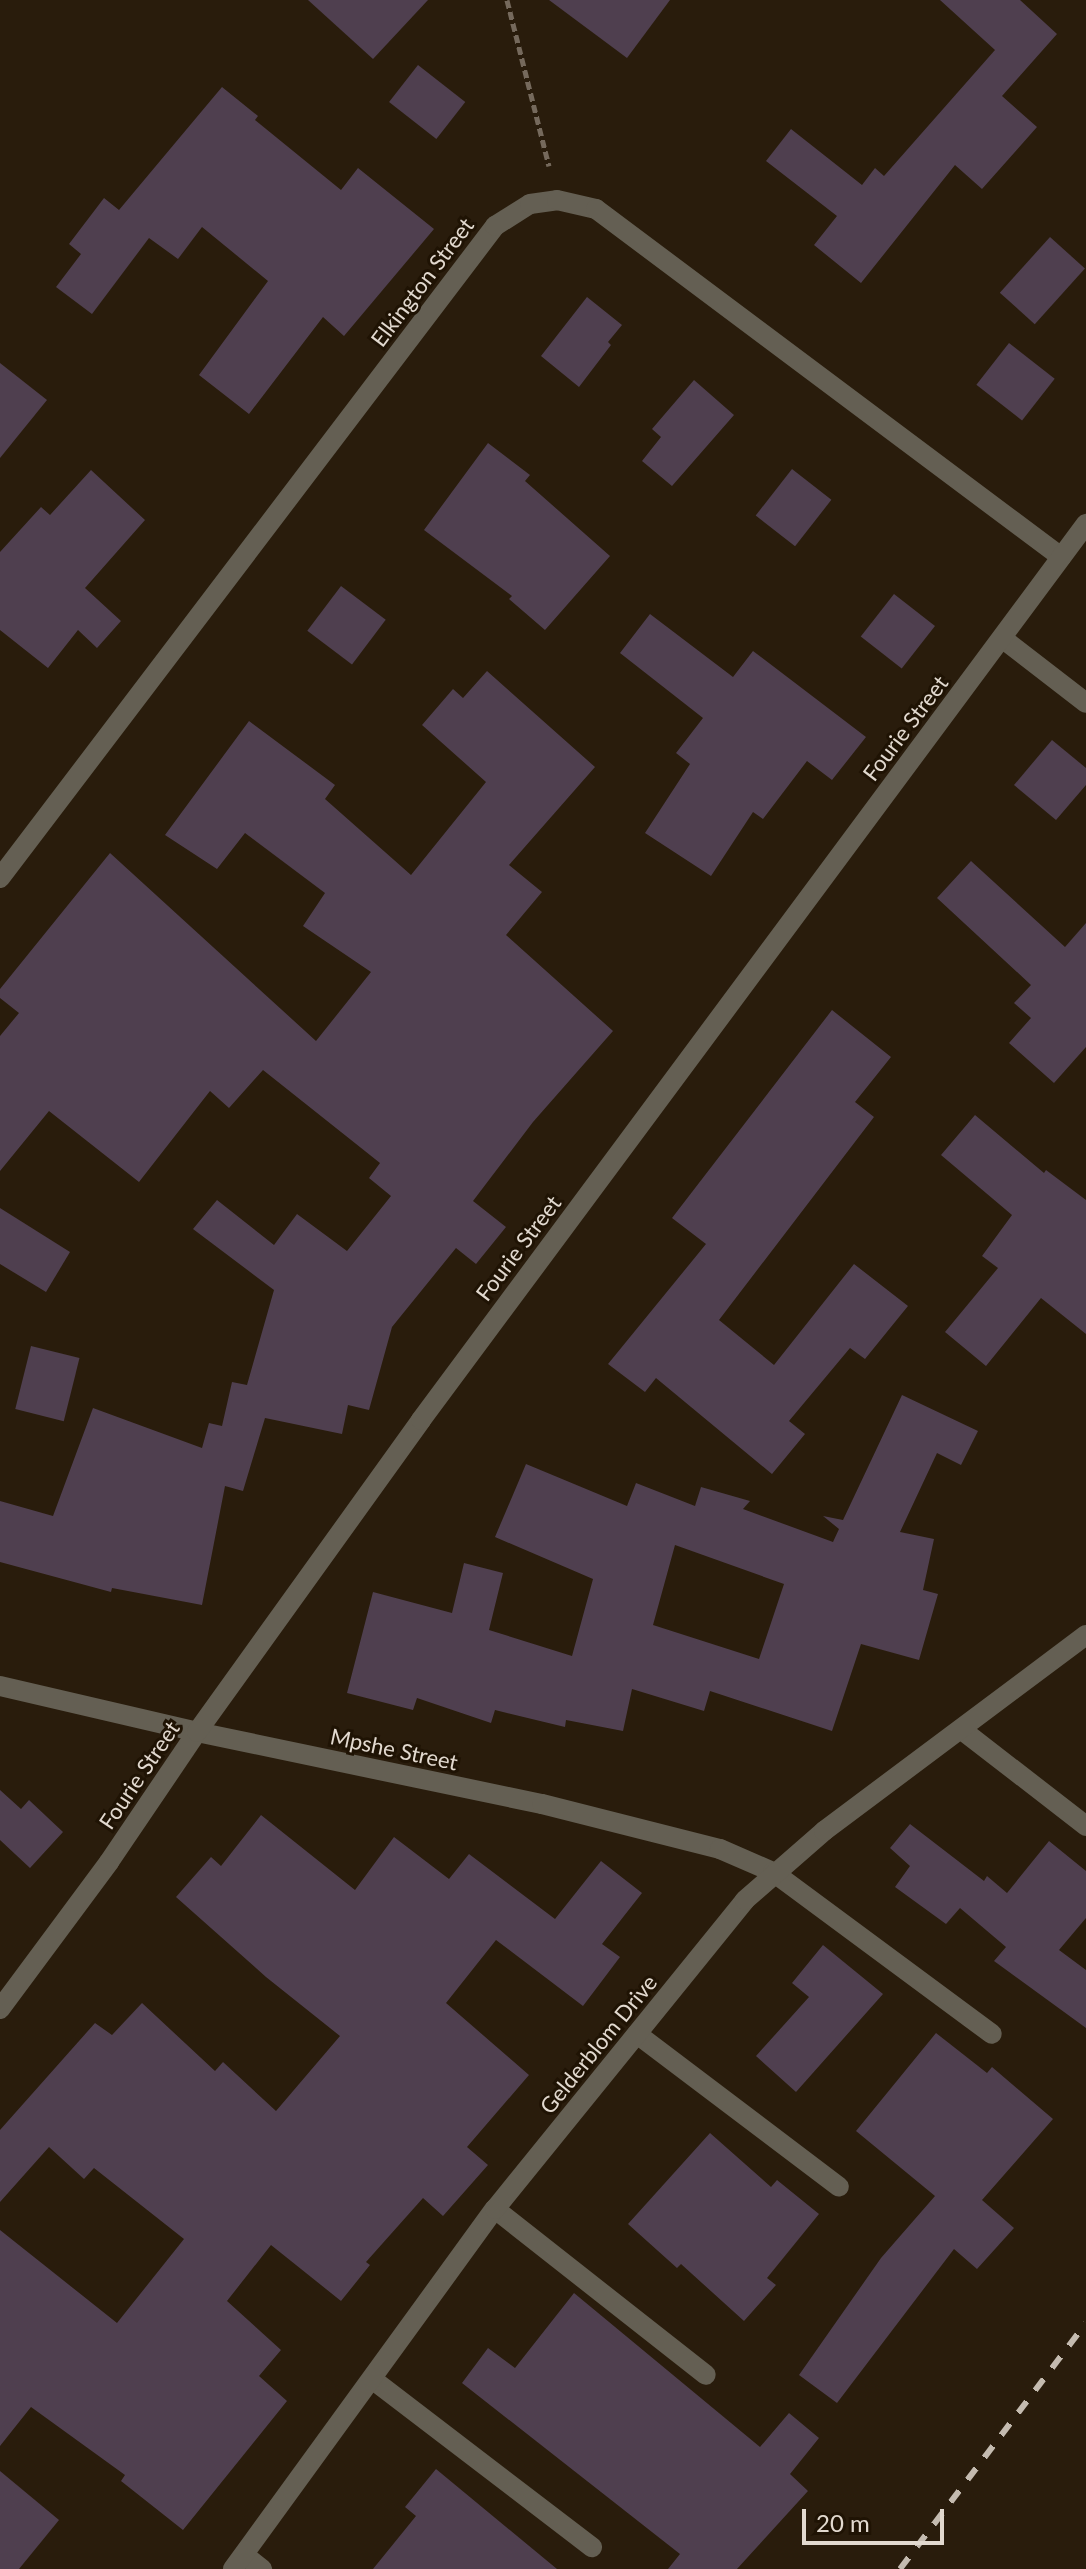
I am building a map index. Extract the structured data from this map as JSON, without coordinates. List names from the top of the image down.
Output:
{
  "streets": {
    "street": [
      "Elkington Street",
      "Fourie Street",
      "Mpshe Street",
      "Gelderblom Drive"
    ]
  },
  "crossings": [
    ["Elkington Street", "Fourie Street"],
    ["Fourie Street", "Mpshe Street"],
    ["Mpshe Street", "Gelderblom Drive"]
  ],
  "scale_bar": "20 m"
}
